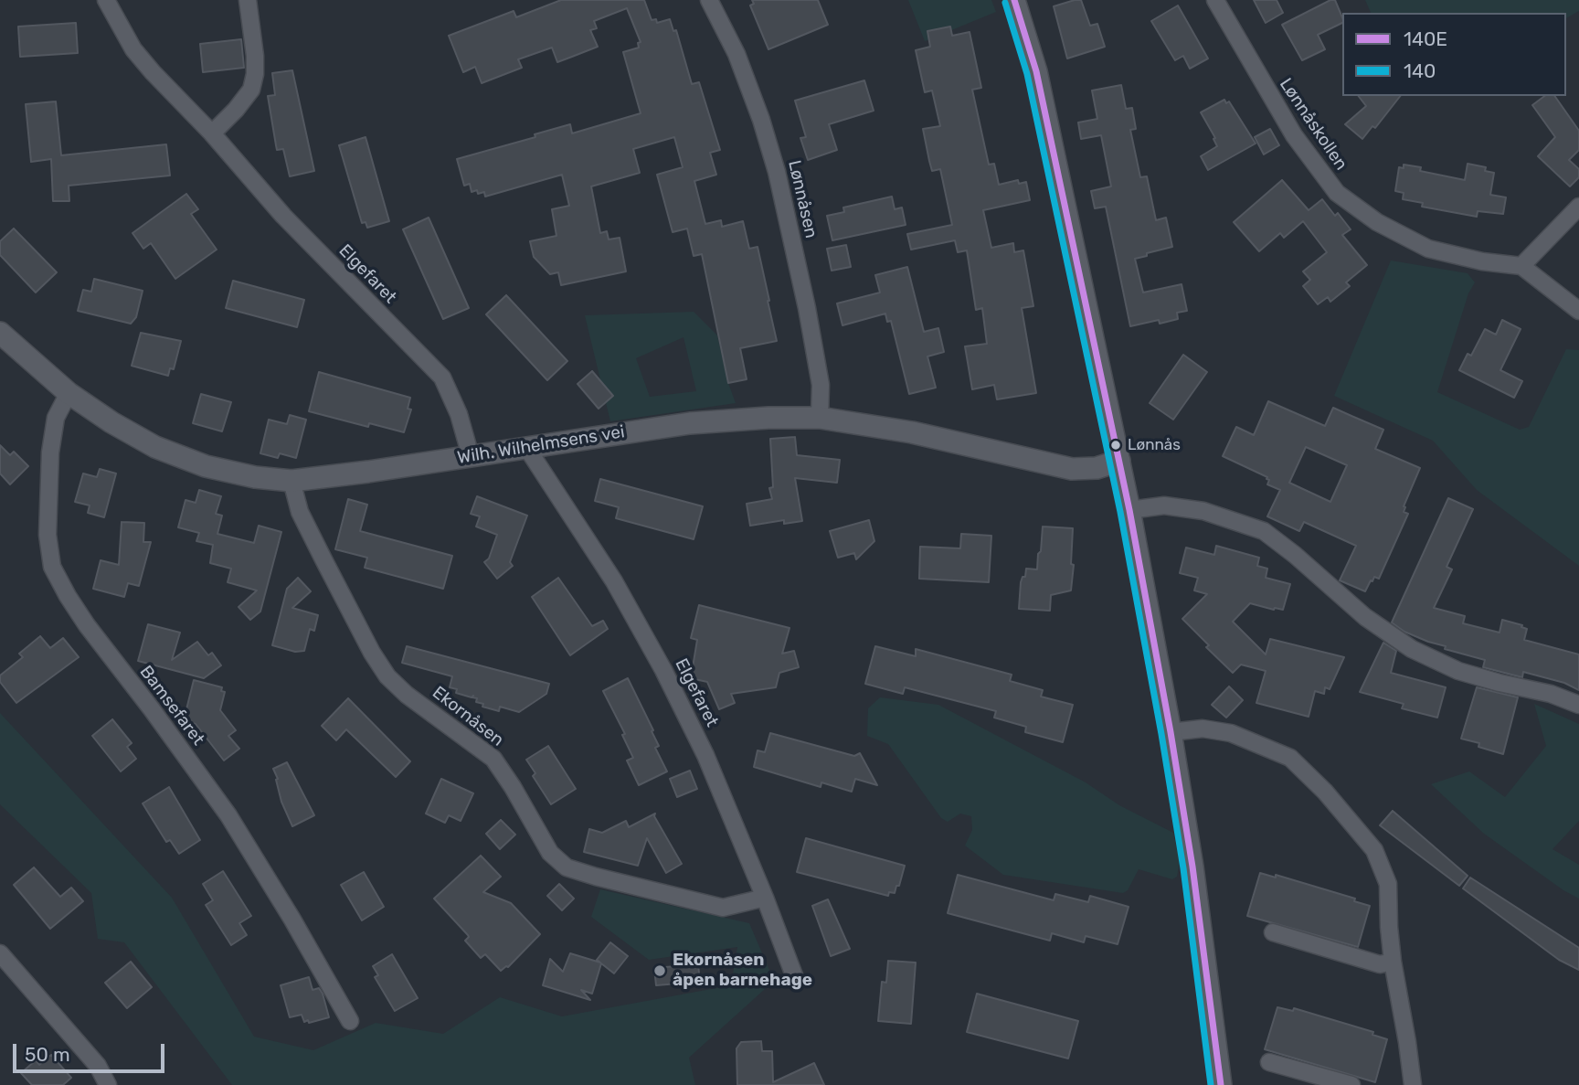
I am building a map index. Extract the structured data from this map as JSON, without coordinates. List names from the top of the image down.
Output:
{
  "streets": {
    "street": [
      "Lønnåskollen",
      "Lønnåsen",
      "Elgefaret",
      "Wilh. Wilhelmsens vei",
      "Bamsefaret",
      "Ekornåsen"
    ]
  },
  "crossings": [
    ["Lønnåsen", "Wilh. Wilhelmsens vei"],
    ["Elgefaret", "Wilh. Wilhelmsens vei"],
    ["Elgefaret", "Ekornåsen"],
    ["Wilh. Wilhelmsens vei", "Bamsefaret"],
    ["Wilh. Wilhelmsens vei", "Ekornåsen"]
  ],
  "places": ["Lønnås", "Ekornåsen åpen barnehage"],
  "lines": ["transit line 140E", "transit line 140"],
  "legend": ["140E", "140"],
  "scale_bar": "50 m"
}
